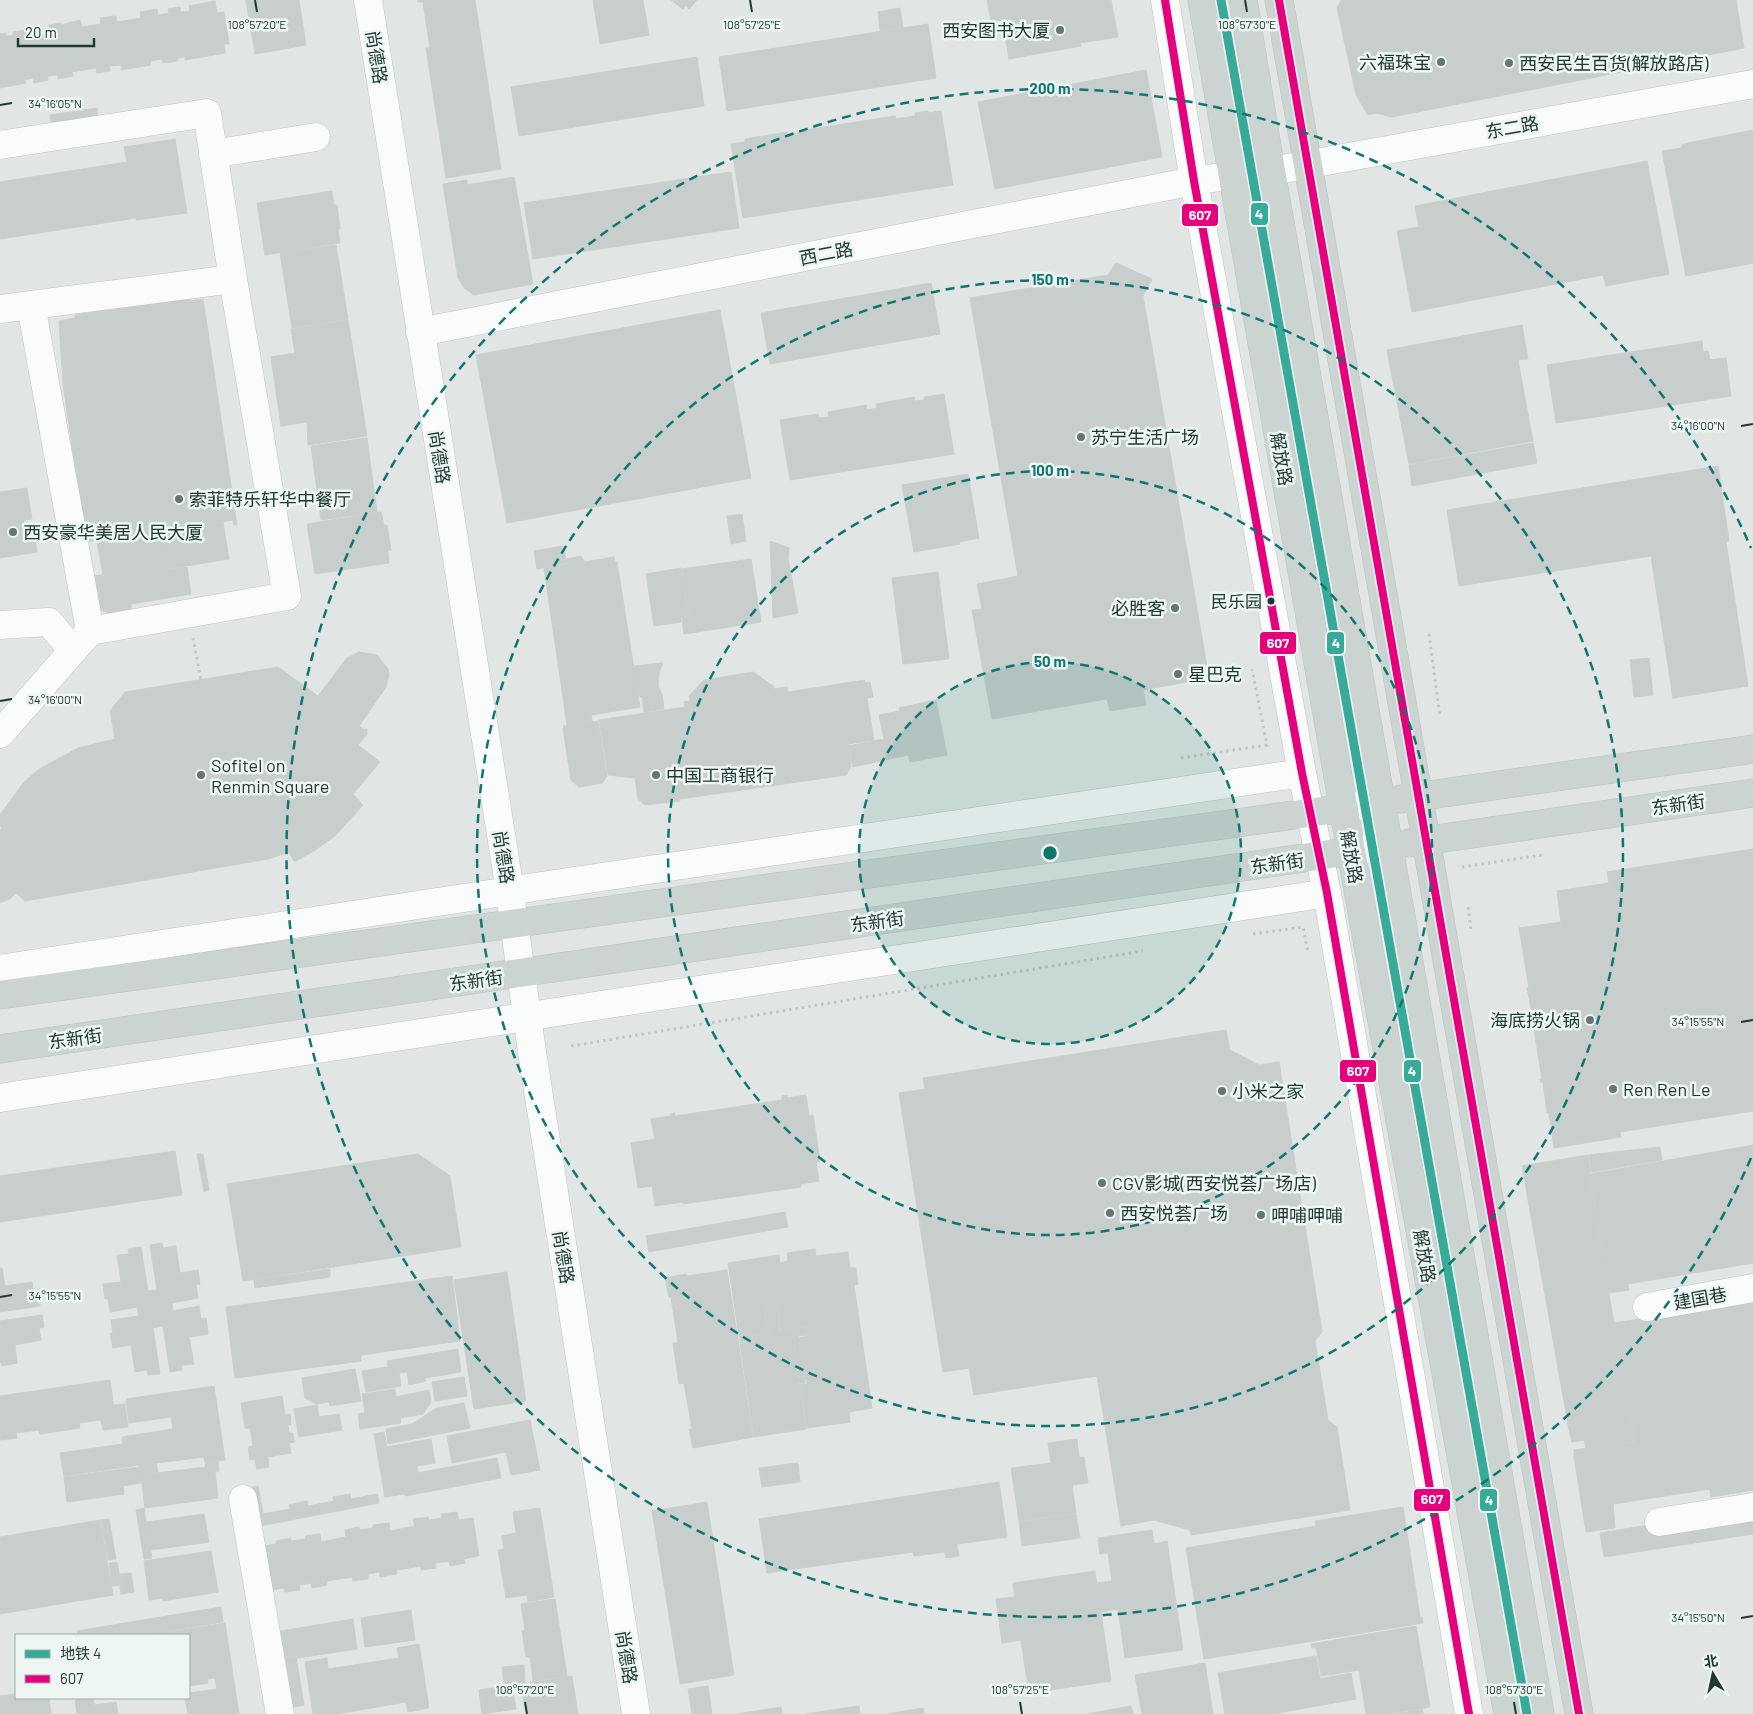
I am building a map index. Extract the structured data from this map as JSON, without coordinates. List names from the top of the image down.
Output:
{
  "streets": {
    "main road": ["解放路", "东新街"],
    "street": [
      "尚德路",
      "东二路",
      "西二路",
      "建国巷"
    ]
  },
  "crossings": [
    ["尚德路", "西二路"],
    ["尚德路", "东新街"],
    ["东二路", "解放路"],
    ["西二路", "解放路"],
    ["解放路", "东新街"]
  ],
  "places": [
    "西安图书大厦",
    "六福珠宝",
    "西安民生百货(解放路店)",
    "苏宁生活广场",
    "索菲特乐轩华中餐厅",
    "西安豪华美居人民大厦",
    "民乐园",
    "必胜客",
    "星巴克",
    "Sofitel on Renmin Square",
    "中国工商银行",
    "海底捞火锅",
    "Ren Ren Le",
    "小米之家",
    "CGV影城(西安悦荟广场店)",
    "西安悦荟广场",
    "呷哺呷哺"
  ],
  "lines": ["metro line 4", "transit line 607"],
  "legend": ["地铁 4", "607"],
  "scale_bar": "20 m",
  "north": "top",
  "coordinates": [
    "108°57'20\"E",
    "108°57'25\"E",
    "108°57'30\"E",
    "34°16'05\"N",
    "34°16'00\"N",
    "34°15'55\"N",
    "34°15'50\"N"
  ],
  "rings": [
    "200 m",
    "150 m",
    "100 m",
    "50 m"
  ]
}
